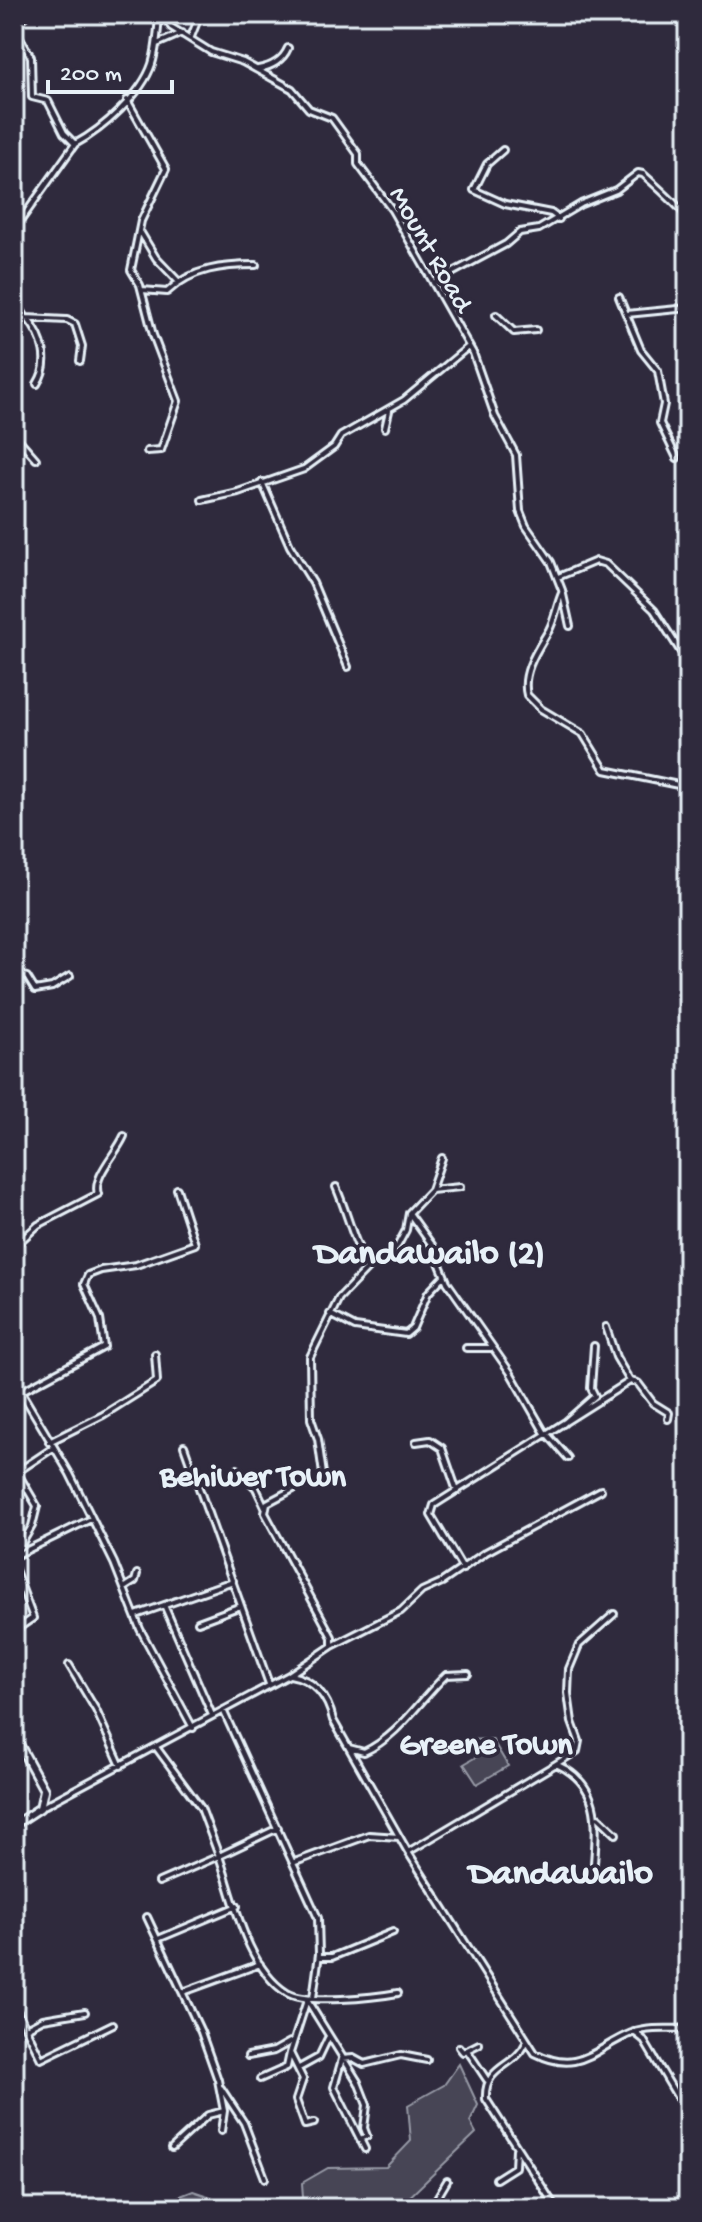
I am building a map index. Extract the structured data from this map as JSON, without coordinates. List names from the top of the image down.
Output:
{
  "streets": {
    "street": ["Mount Road"]
  },
  "districts": [
    "Dandawailo (2)",
    "Behiwer Town",
    "Greene Town",
    "Dandawailo"
  ],
  "scale_bar": "200 m"
}
